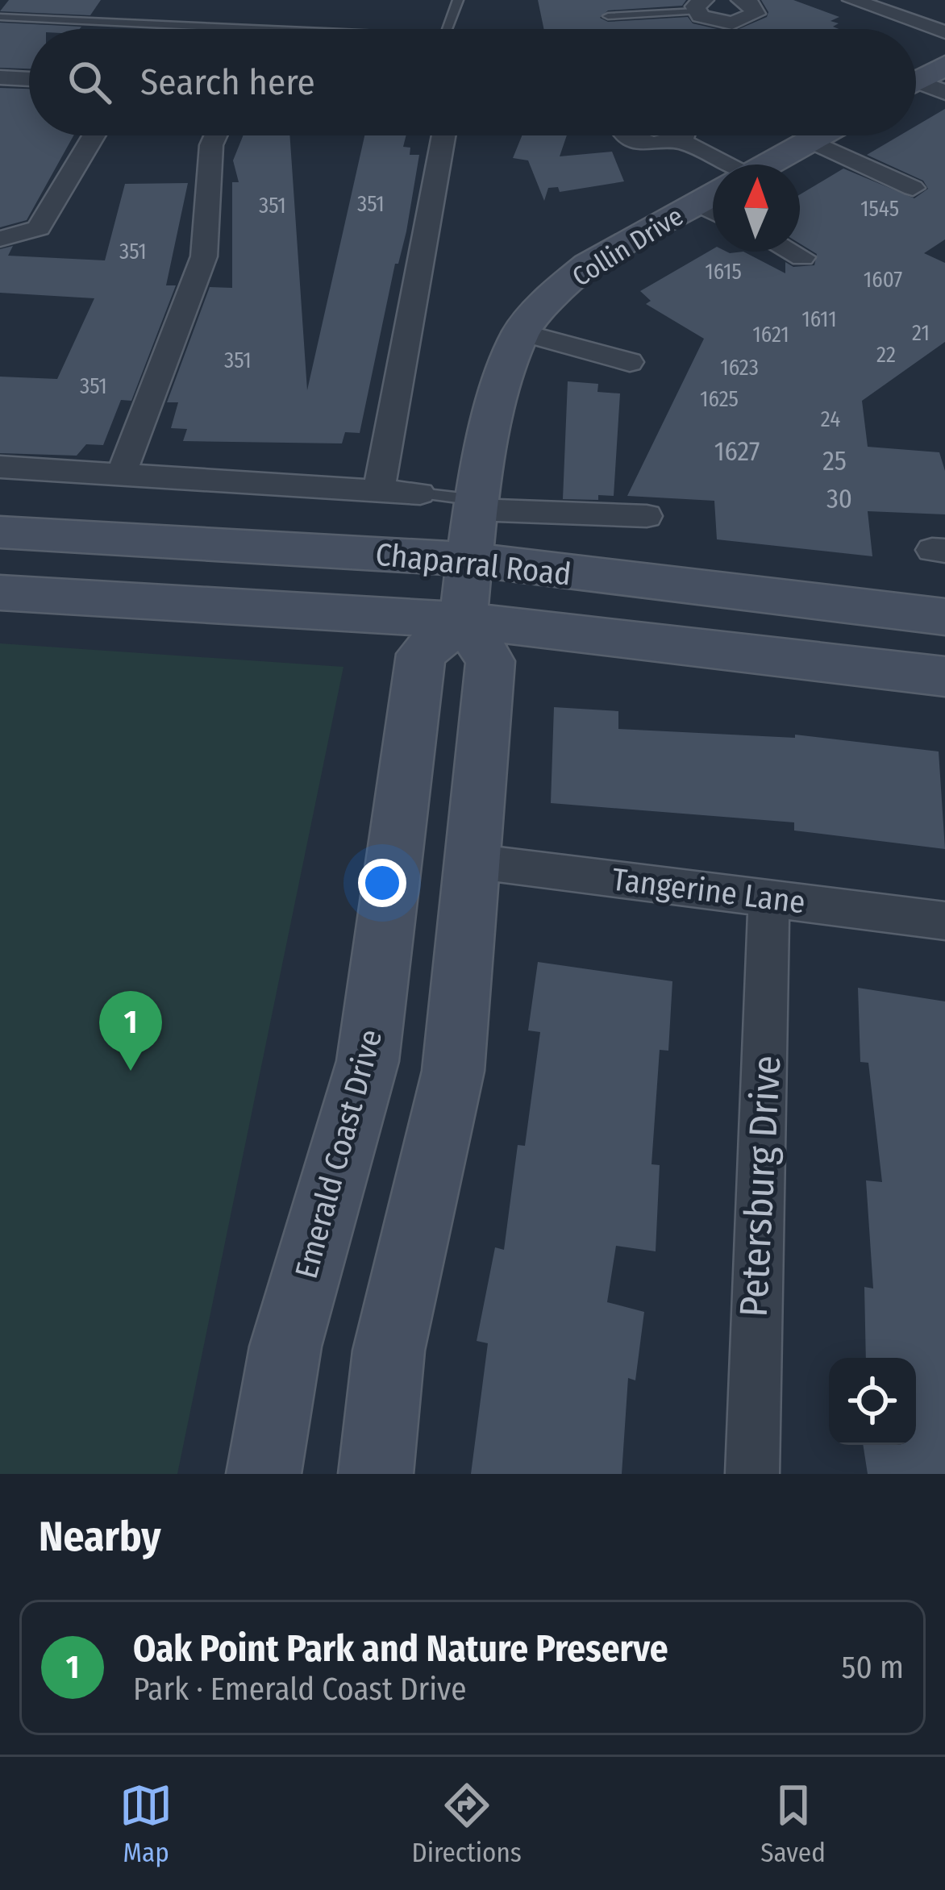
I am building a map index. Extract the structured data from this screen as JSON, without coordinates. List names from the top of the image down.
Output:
{
  "streets": {
    "street": [
      "Collin Drive",
      "Chaparral Road",
      "Tangerine Lane",
      "Emerald Coast Drive",
      "Petersburg Drive"
    ]
  },
  "crossings": [
    ["Collin Drive", "Chaparral Road"],
    ["Chaparral Road", "Emerald Coast Drive"],
    ["Tangerine Lane", "Petersburg Drive"]
  ],
  "house_numbers": [
    "351",
    "351",
    "1545",
    "351",
    "1615",
    "1607",
    "1611",
    "21",
    "1621",
    "22",
    "351",
    "1623",
    "351",
    "1625",
    "24",
    "1627",
    "25",
    "30"
  ],
  "north": "top",
  "page": {
    "search": "Search here",
    "pins": "1",
    "heading": "Nearby",
    "list": [
      {
        "mark": "1",
        "name": "Oak Point Park and Nature Preserve",
        "note": "Park · Emerald Coast Drive",
        "value": "50 m"
      }
    ],
    "nav": ["Map", "Directions", "Saved"]
  }
}
